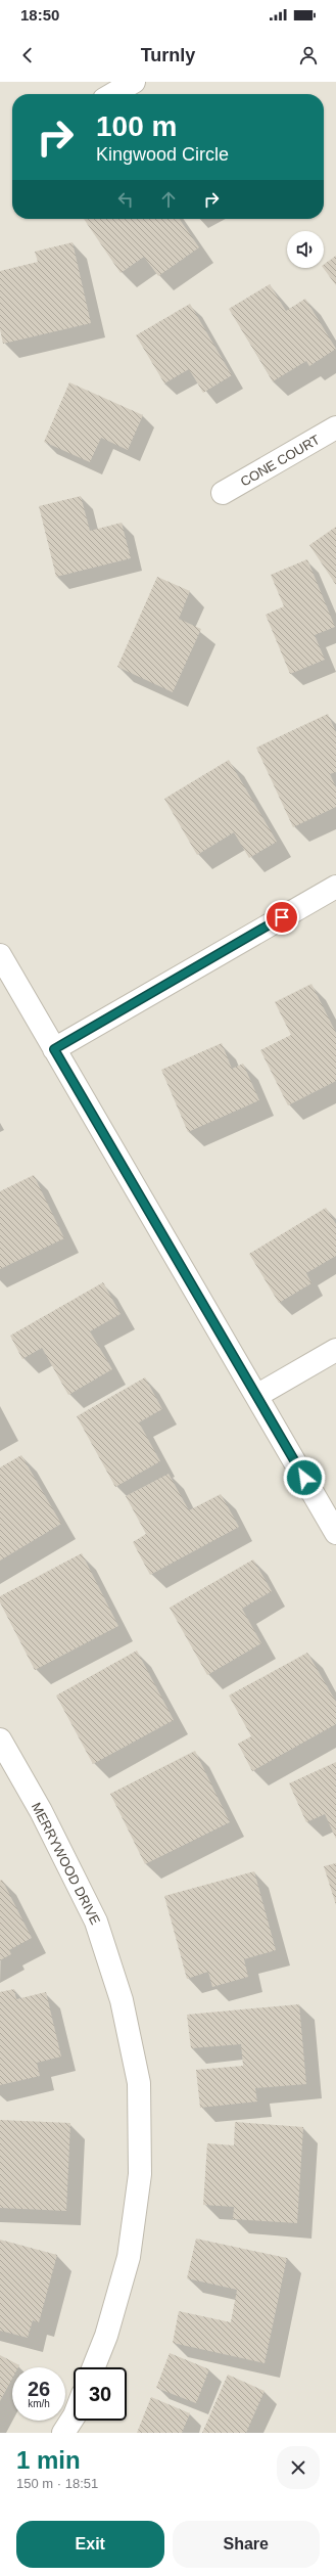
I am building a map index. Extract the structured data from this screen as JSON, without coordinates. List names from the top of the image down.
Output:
{
  "streets": {
    "street": ["CONE COURT", "MERRYWOOD DRIVE"]
  },
  "page": {
    "status": "18:50",
    "header": "Turnly",
    "turn": ["100 m", "Kingwood Circle"],
    "speed": "26 km/h",
    "limit": "30",
    "heading": ["1 min", "150 m · 18:51"],
    "buttons": ["Exit", "Share"]
  }
}
